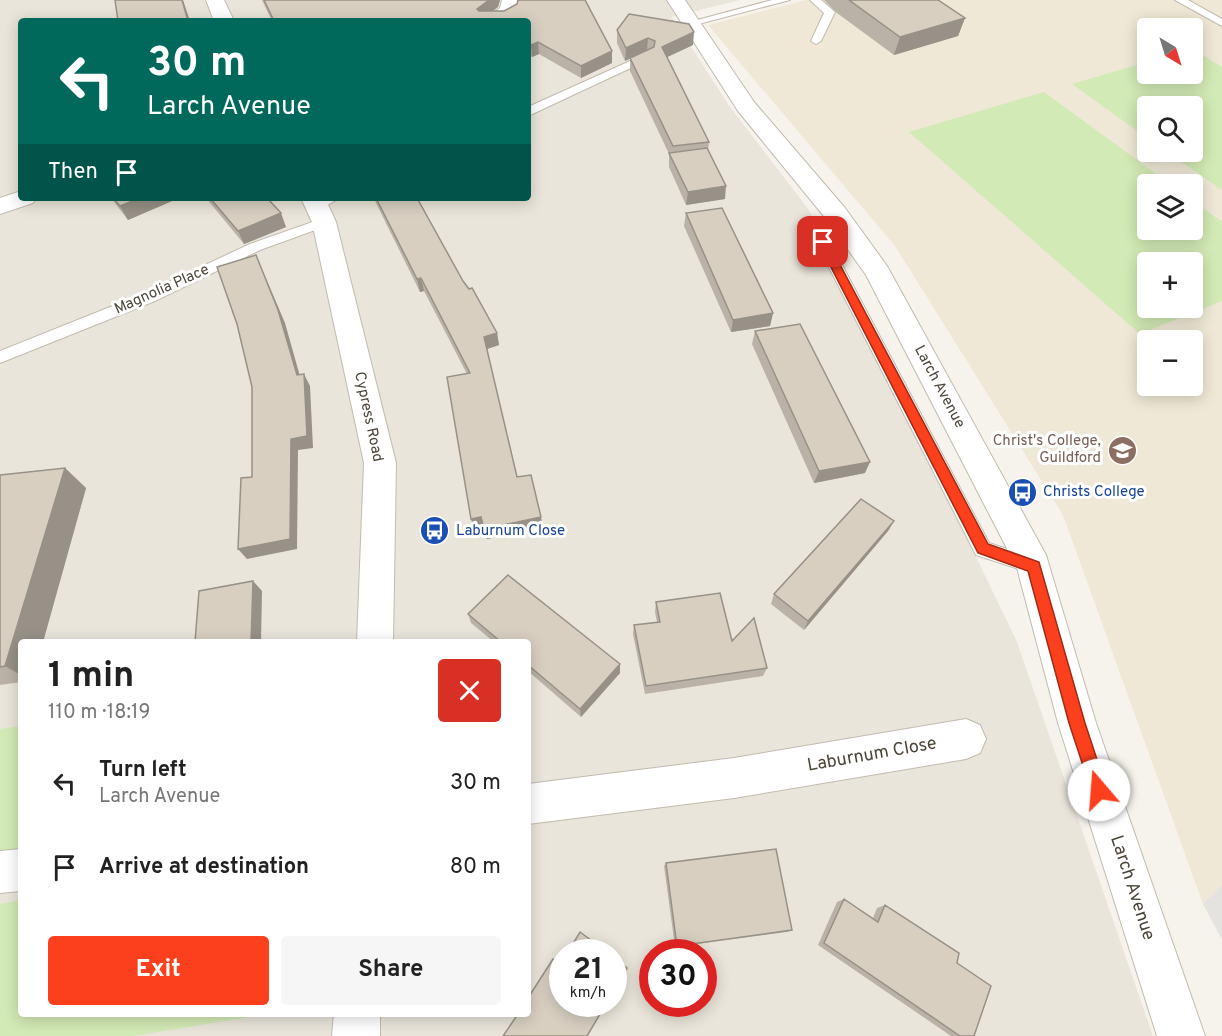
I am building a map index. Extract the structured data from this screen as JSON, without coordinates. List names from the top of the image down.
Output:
{
  "streets": {
    "street": ["Larch Avenue", "Cypress Road", "Laburnum Close"],
    "lane": ["Magnolia Place"]
  },
  "crossings": [
    ["Magnolia Place", "Cypress Road"]
  ],
  "places": {
    "school or university": ["Christ's College, Guildford"],
    "bus stop": ["Christs College", "Laburnum Close"]
  },
  "north": "bottom right",
  "page": {
    "map_buttons": ["+", "−"],
    "turn": ["30 m", "Larch Avenue"],
    "then": "Then",
    "heading": ["1 min", "110 m · 18:19"],
    "list": [
      {
        "name": "Turn left",
        "note": "Larch Avenue",
        "value": "30 m"
      },
      {
        "name": "Arrive at destination",
        "value": "80 m"
      }
    ],
    "buttons": ["Exit", "Share"],
    "speed": "21 km/h",
    "limit": "30"
  }
}
